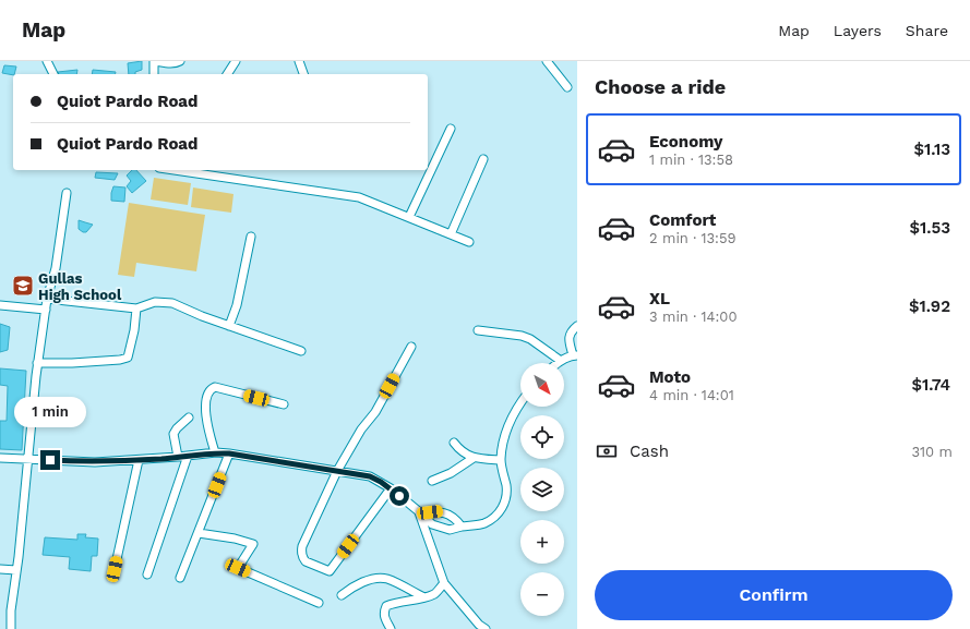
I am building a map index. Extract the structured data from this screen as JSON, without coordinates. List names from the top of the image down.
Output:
{
  "places": {
    "school or university": ["Gullas High School"]
  },
  "north": "bottom right",
  "page": {
    "header": "Map",
    "nav": ["Map", "Layers", "Share"],
    "heading": "Choose a ride",
    "banner": ["Quiot Pardo Road", "Quiot Pardo Road"],
    "list": [
      {
        "name": "Economy",
        "note": "1 min · 13:58",
        "value": "$1.13"
      },
      {
        "name": "Comfort",
        "note": "2 min · 13:59",
        "value": "$1.53"
      },
      {
        "name": "XL",
        "note": "3 min · 14:00",
        "value": "$1.92"
      },
      {
        "name": "Moto",
        "note": "4 min · 14:01",
        "value": "$1.74"
      }
    ],
    "map_buttons": ["+", "−"],
    "bubble": "1 min",
    "pay": ["Cash", "310 m"],
    "buttons": "Confirm"
  }
}
